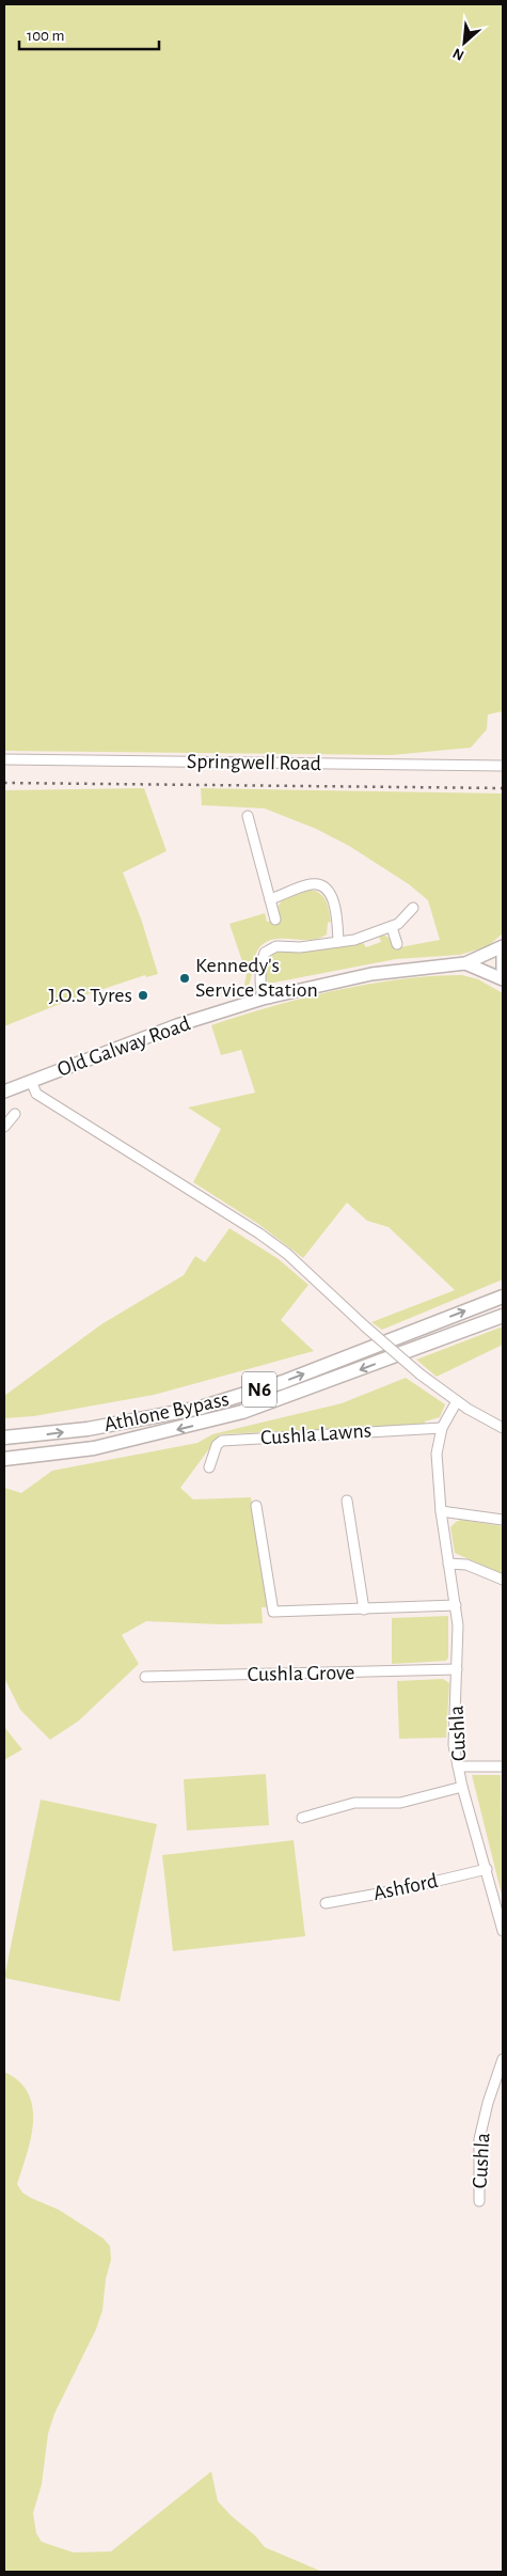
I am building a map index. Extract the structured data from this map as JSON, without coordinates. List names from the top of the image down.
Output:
{
  "streets": {
    "highway": ["N6", "Athlone Bypass"],
    "main road": ["Old Galway Road"],
    "street": [
      "Springwell Road",
      "Cushla Lawns",
      "Cushla Grove",
      "Cushla",
      "Ashford"
    ]
  },
  "crossings": [
    ["Cushla Lawns", "Cushla"],
    ["Cushla Grove", "Cushla"],
    ["Cushla", "Ashford"]
  ],
  "places": ["Kennedy's Service Station", "J.O.S Tyres"],
  "scale_bar": "100 m",
  "north": "bottom left"
}
